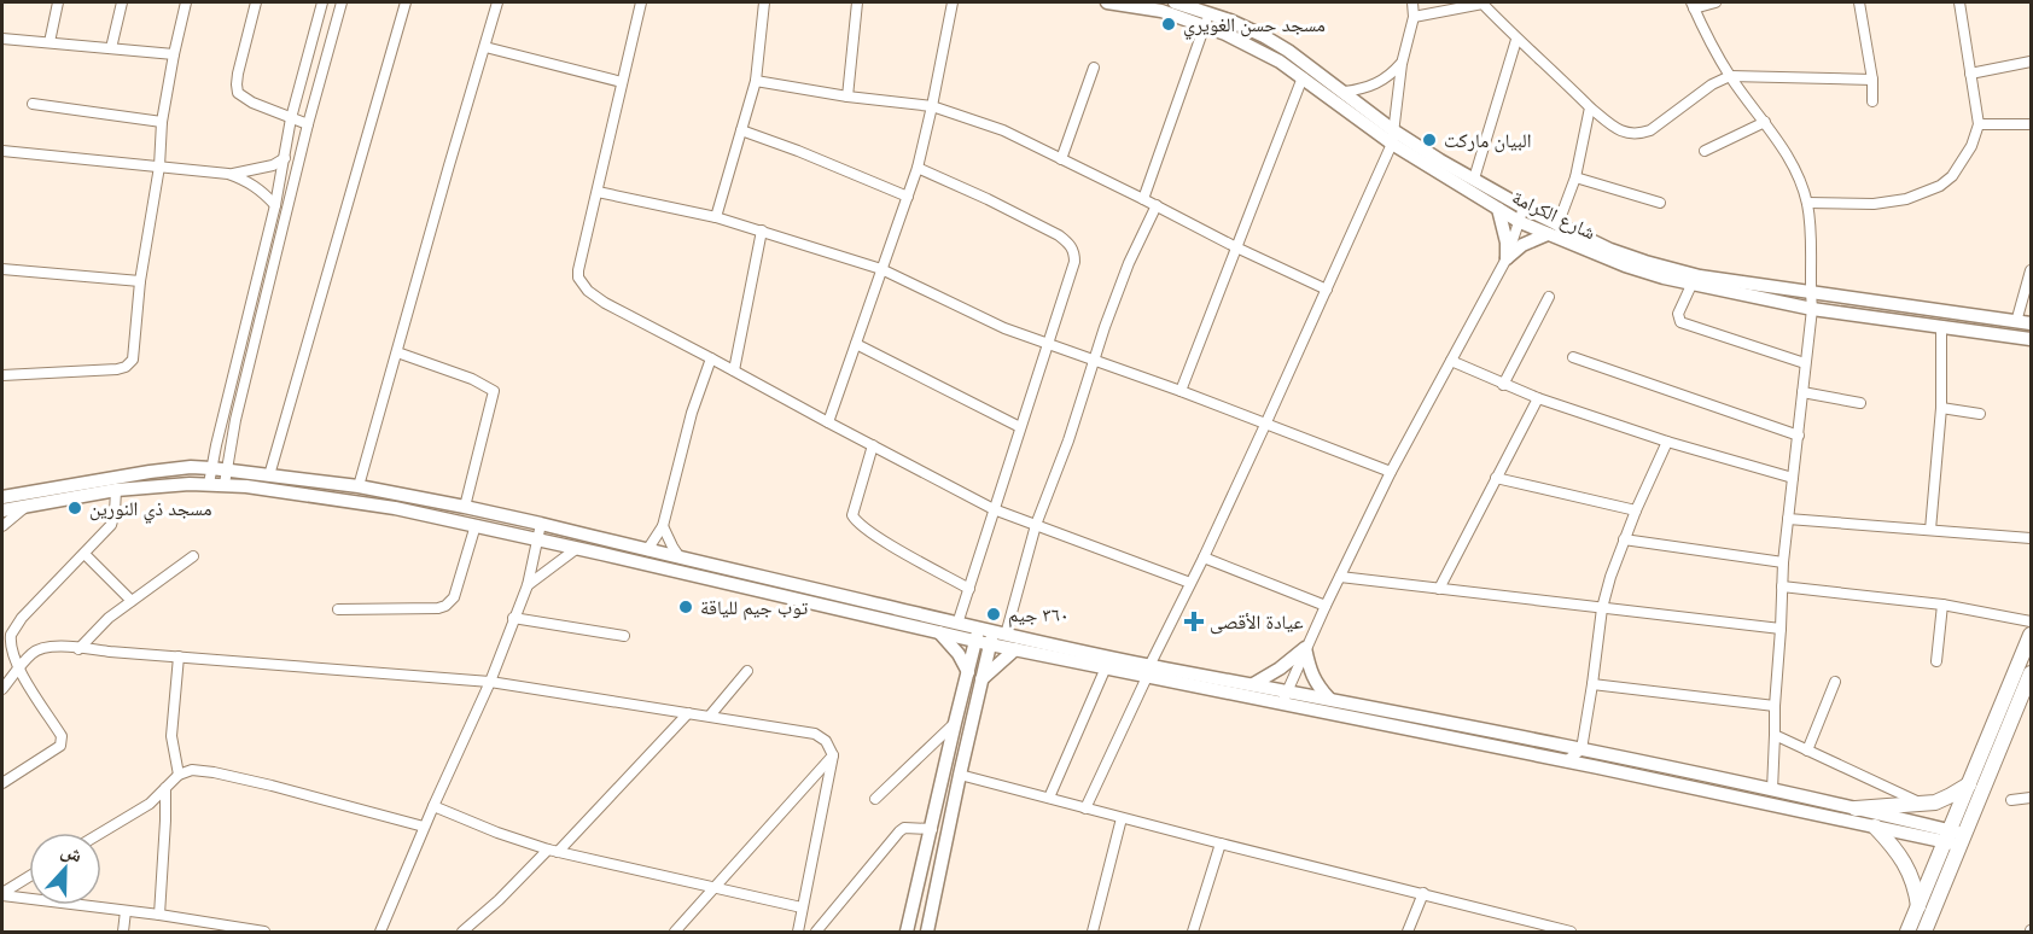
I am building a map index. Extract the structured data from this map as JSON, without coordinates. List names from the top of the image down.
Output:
{
  "streets": {
    "street": ["شارع الكرامة"]
  },
  "places": {
    "other": [
      "مسجد حسن الغويري",
      "البيان ماركت",
      "مسجد ذي النورين",
      "توب جيم للياقة",
      "٣٦٠ جيم"
    ],
    "health": ["عيادة الأقصى"]
  },
  "north": "top"
}
